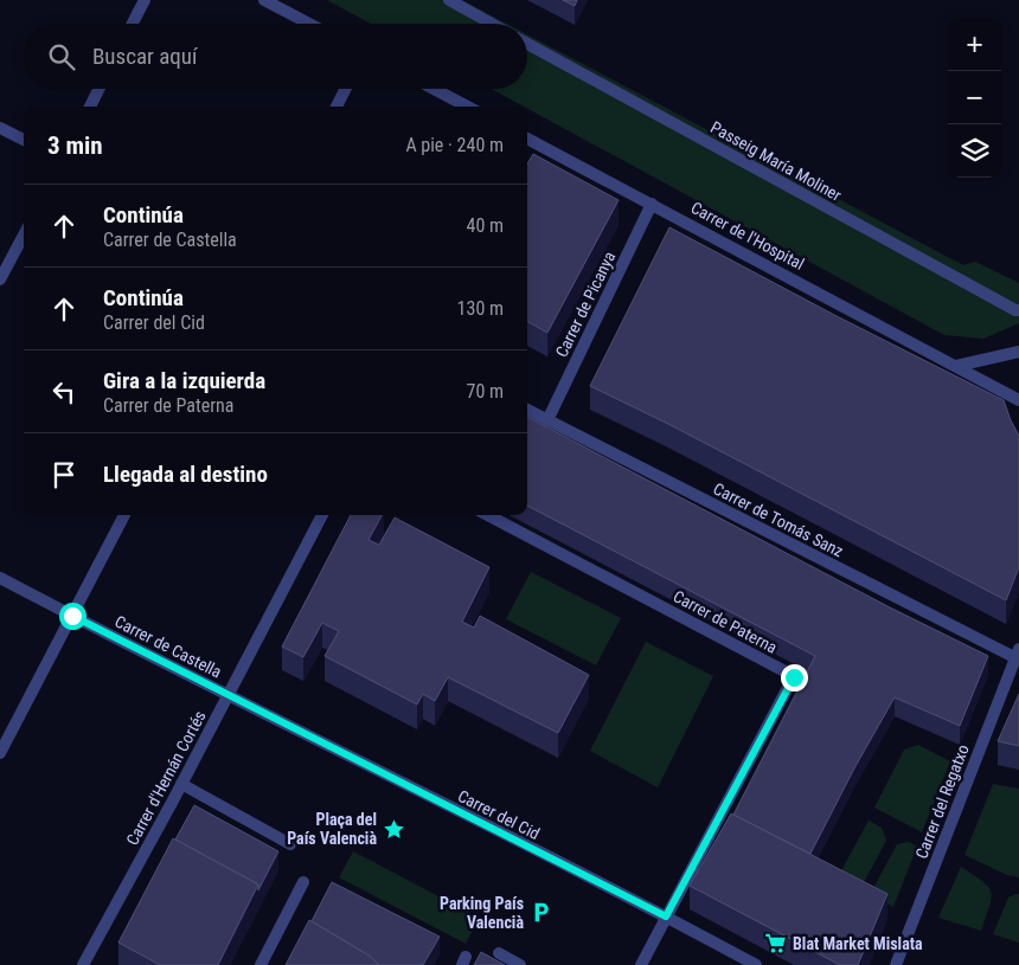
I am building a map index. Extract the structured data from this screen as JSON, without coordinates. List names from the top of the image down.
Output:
{
  "streets": {
    "street": [
      "Passeig María Moliner",
      "Carrer de l'Hospital",
      "Carrer de Picanya",
      "Carrer de Tomás Sanz",
      "Carrer de Paterna",
      "Carrer de Castella",
      "Carrer d'Hernán Cortés",
      "Carrer del Regatxo",
      "Carrer del Cid"
    ]
  },
  "crossings": [
    ["Carrer de l'Hospital", "Carrer de Picanya"],
    ["Carrer de Picanya", "Carrer de Tomás Sanz"],
    ["Carrer de Tomás Sanz", "Carrer del Regatxo"],
    ["Carrer de Paterna", "Carrer del Cid"],
    ["Carrer de Castella", "Carrer d'Hernán Cortés"],
    ["Carrer de Castella", "Carrer del Cid"],
    ["Carrer d'Hernán Cortés", "Carrer del Cid"]
  ],
  "places": {
    "place": ["Plaça del País Valencià"],
    "parking": ["Parking País Valencià"],
    "supermarket": ["Blat Market Mislata"]
  },
  "page": {
    "map_buttons": ["+", "−"],
    "search": "Buscar aquí",
    "heading": ["3 min", "A pie · 240 m"],
    "list": [
      ["Continúa", "Carrer de Castella", "40 m"],
      ["Continúa", "Carrer del Cid", "130 m"],
      ["Gira a la izquierda", "Carrer de Paterna", "70 m"],
      "Llegada al destino"
    ]
  }
}
